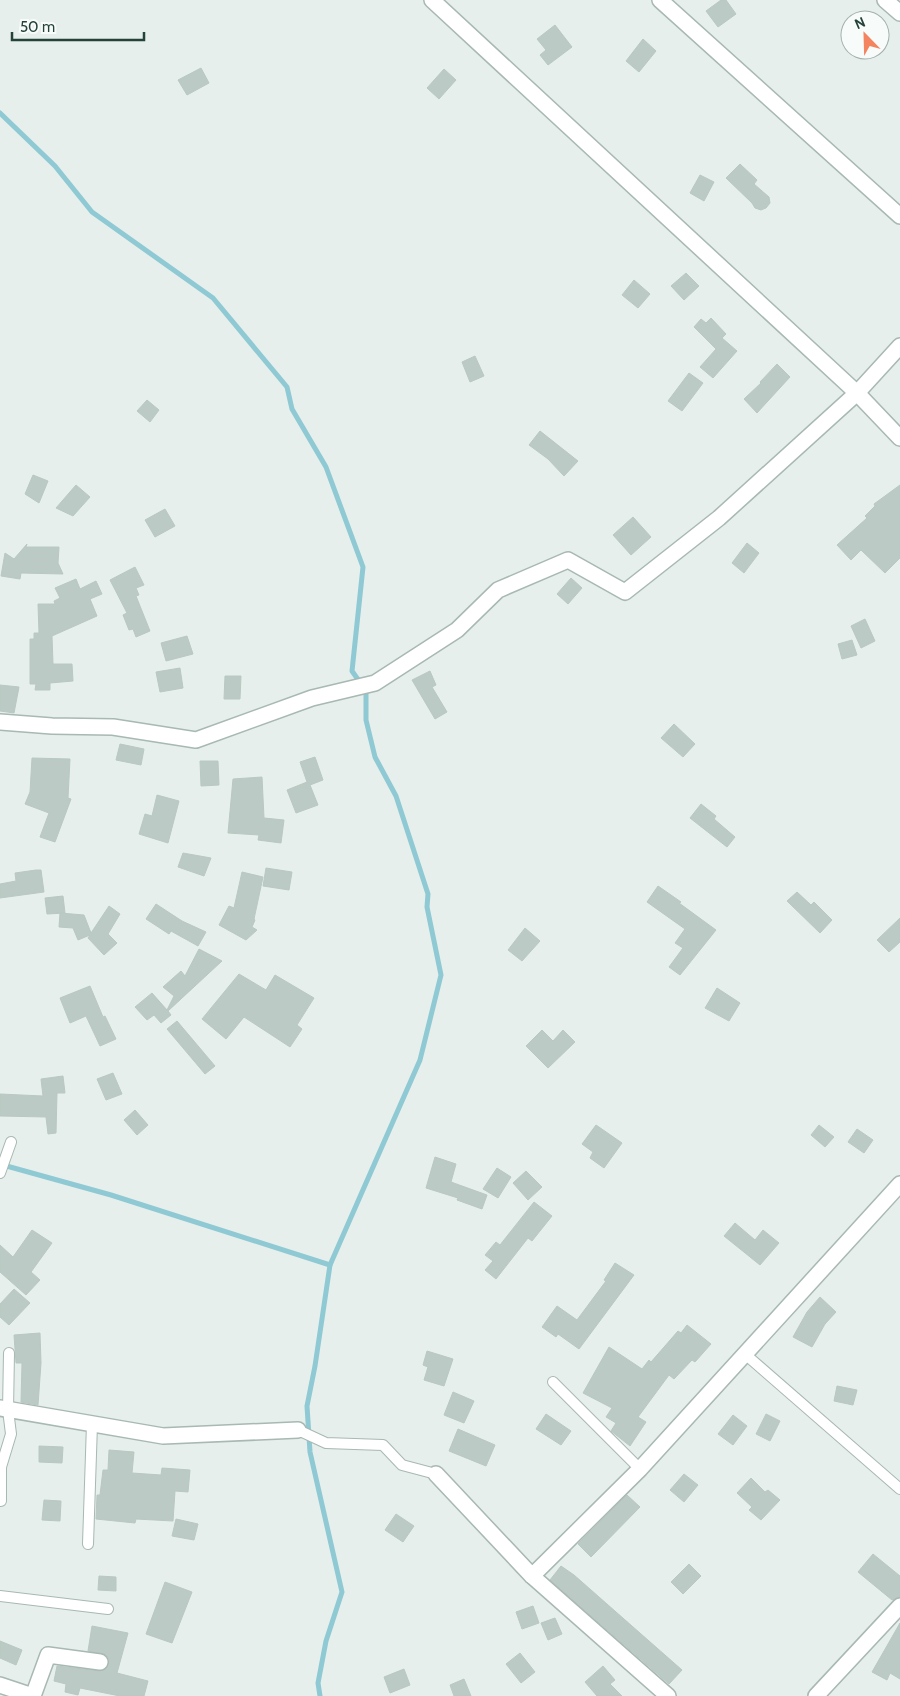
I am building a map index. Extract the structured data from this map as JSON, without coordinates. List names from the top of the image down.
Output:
{
  "scale_bar": "50 m",
  "north": "top left"
}
